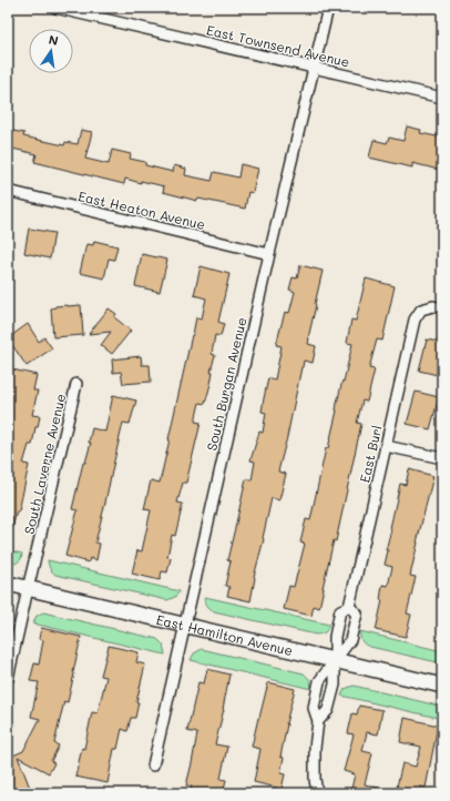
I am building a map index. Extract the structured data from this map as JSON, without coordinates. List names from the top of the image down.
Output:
{
  "streets": {
    "street": [
      "East Townsend Avenue",
      "East Heaton Avenue",
      "South Burgan Avenue",
      "East Burl",
      "South Laverne Avenue",
      "East Hamilton Avenue"
    ]
  },
  "crossings": [
    ["East Townsend Avenue", "South Burgan Avenue"],
    ["East Heaton Avenue", "South Burgan Avenue"],
    ["South Burgan Avenue", "East Hamilton Avenue"],
    ["East Burl", "East Hamilton Avenue"],
    ["South Laverne Avenue", "East Hamilton Avenue"]
  ],
  "north": "top"
}
